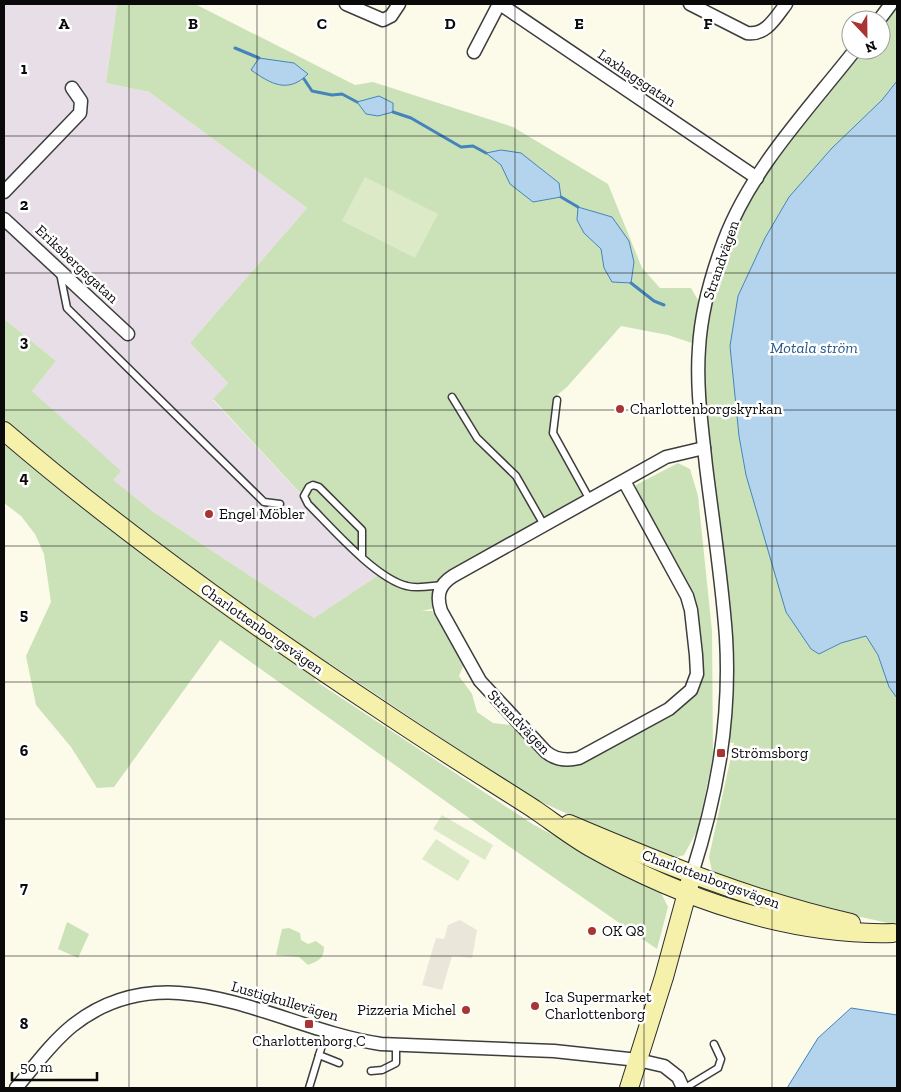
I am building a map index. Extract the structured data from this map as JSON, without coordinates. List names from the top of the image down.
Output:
{
  "streets": {
    "main road": ["Strandvägen", "Charlottenborgsvägen"],
    "street": ["Laxhagsgatan", "Eriksbergsgatan", "Lustigkullevägen"]
  },
  "crossings": [
    ["Laxhagsgatan", "Strandvägen"],
    ["Strandvägen", "Charlottenborgsvägen"],
    ["Strandvägen", "Lustigkullevägen"]
  ],
  "water": ["Motala ström"],
  "places": {
    "other": [
      "Charlottenborgskyrkan",
      "Engel Möbler",
      "OK Q8",
      "Ica Supermarket Charlottenborg",
      "Pizzeria Michel"
    ],
    "transit": ["Strömsborg", "Charlottenborg C"]
  },
  "scale_bar": "50 m",
  "north": "bottom",
  "grid": {
    "columns": [
      "A",
      "B",
      "C",
      "D",
      "E",
      "F"
    ],
    "rows": [
      "1",
      "2",
      "3",
      "4",
      "5",
      "6",
      "7",
      "8"
    ]
  }
}
